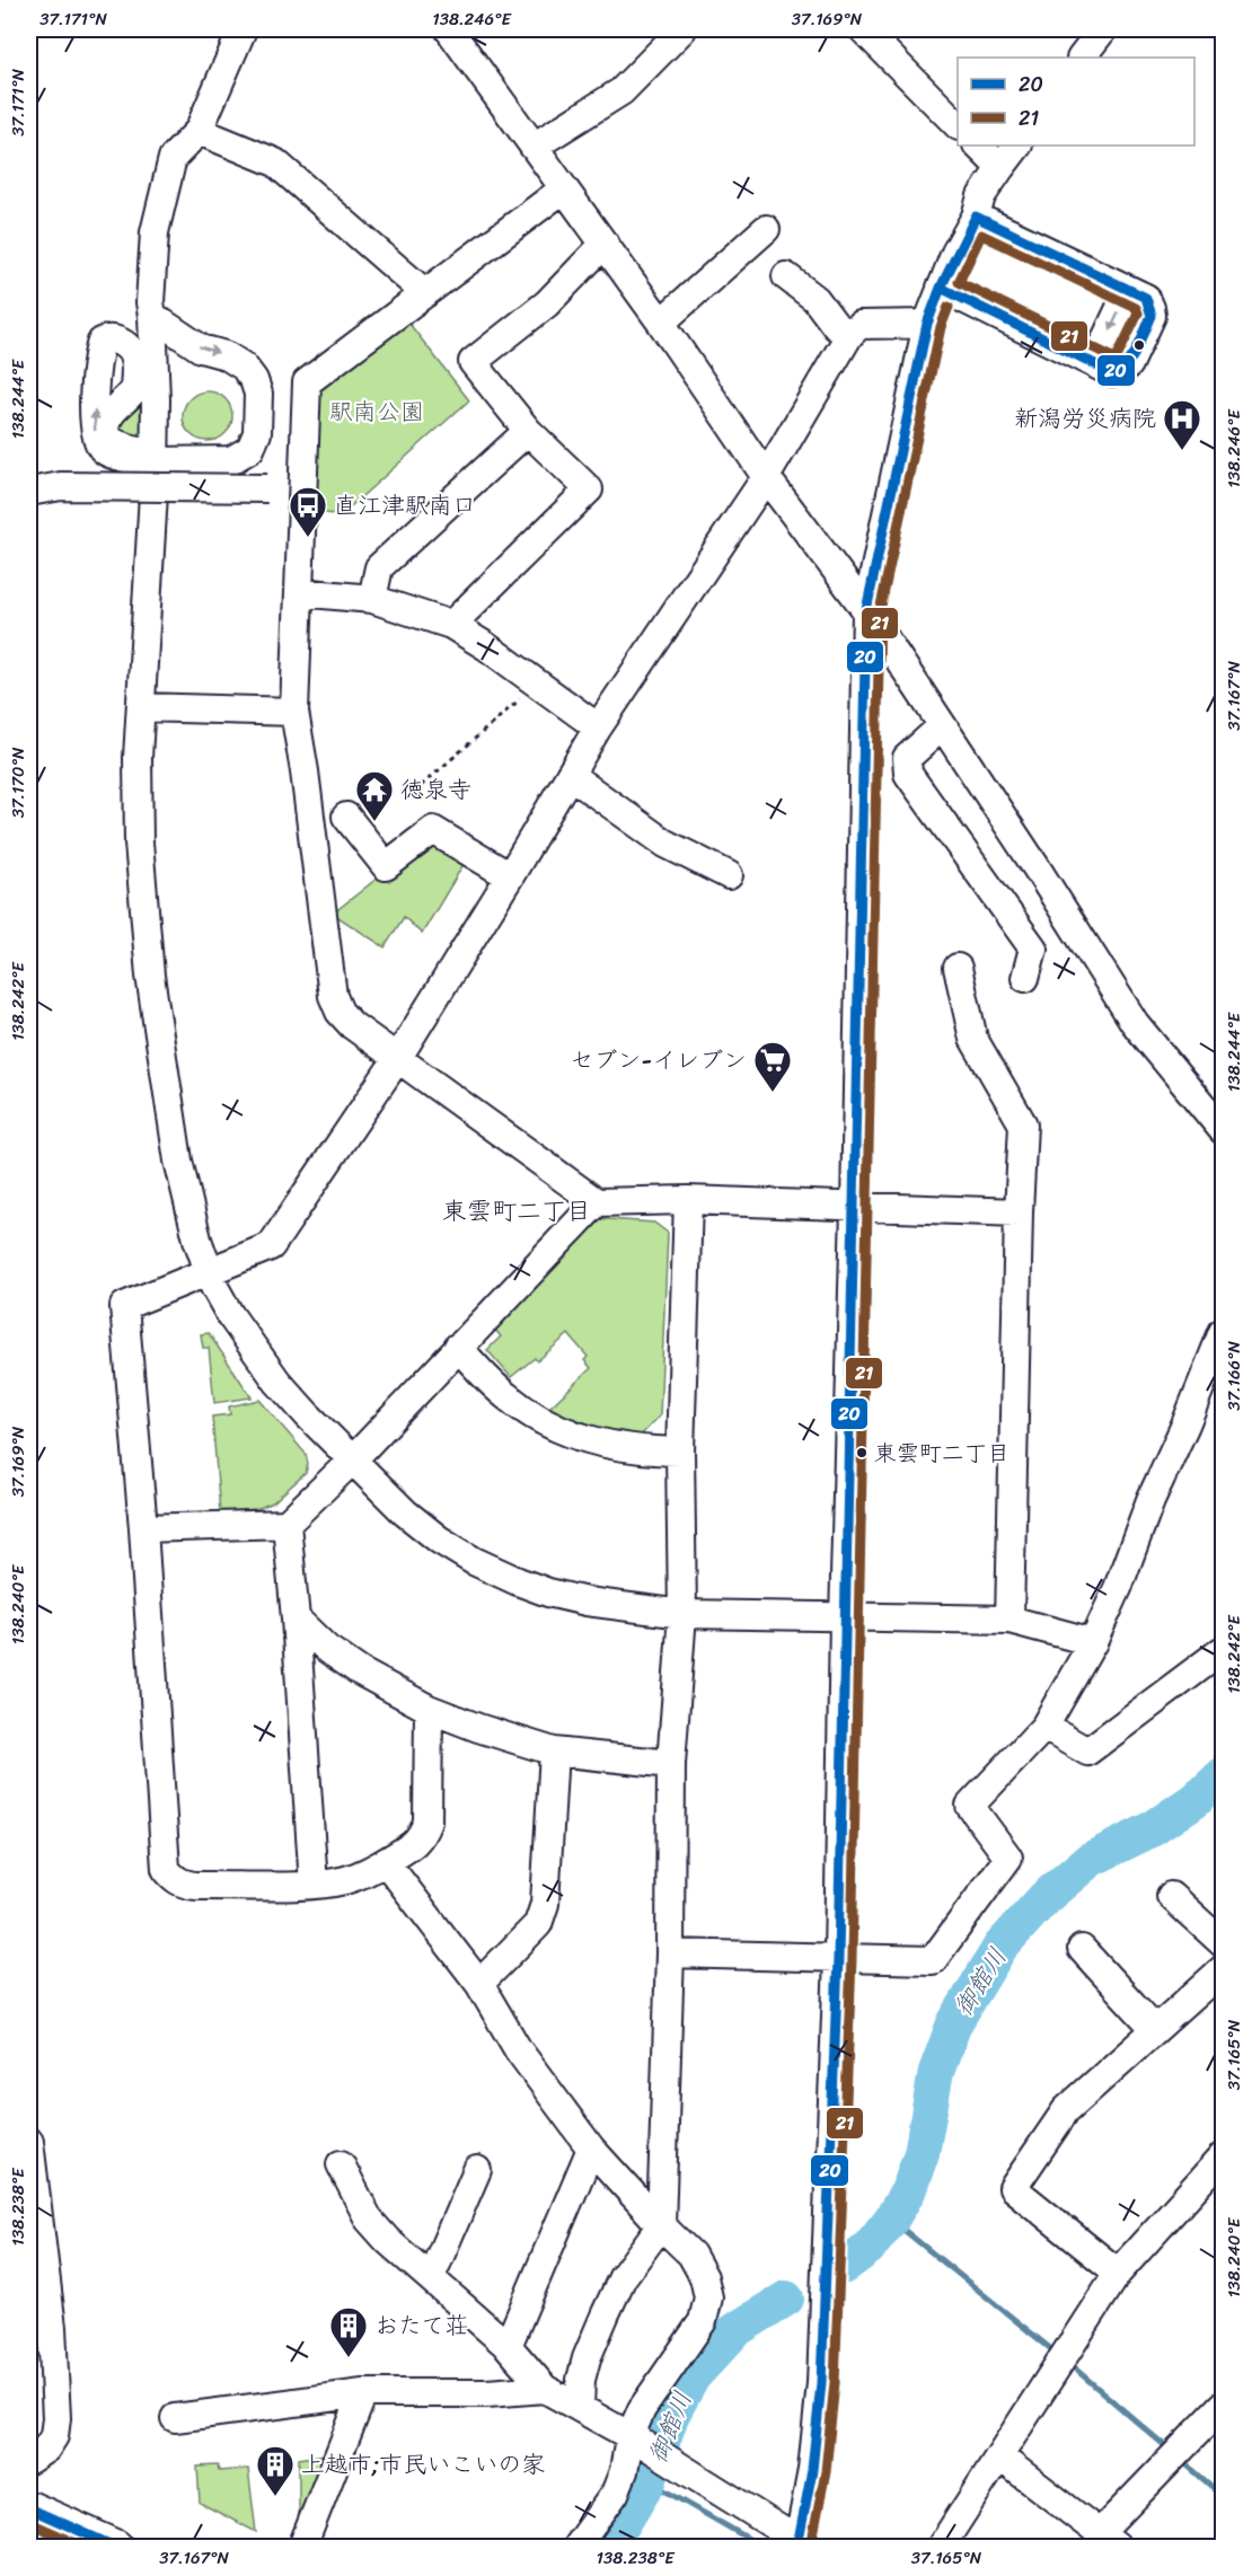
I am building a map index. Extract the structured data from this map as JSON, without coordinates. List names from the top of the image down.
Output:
{
  "districts": ["東雲町二丁目"],
  "water": ["御館川"],
  "parks": ["駅南公園"],
  "places": {
    "hospital": ["新潟労災病院"],
    "bus stop": ["直江津駅南口"],
    "temple": ["徳泉寺"],
    "supermarket": ["セブン-イレブン"],
    "other": ["東雲町二丁目"],
    "building": ["おたて荘", "上越市;市民いこいの家"]
  },
  "lines": ["transit line 20", "transit line 21"],
  "legend": ["20", "21"],
  "coordinates": [
    "37.171°N",
    "138.246°E",
    "37.169°N",
    "138.244°E",
    "37.167°N",
    "37.170°N",
    "138.242°E",
    "37.166°N",
    "138.240°E",
    "37.165°N",
    "138.238°E"
  ]
}
